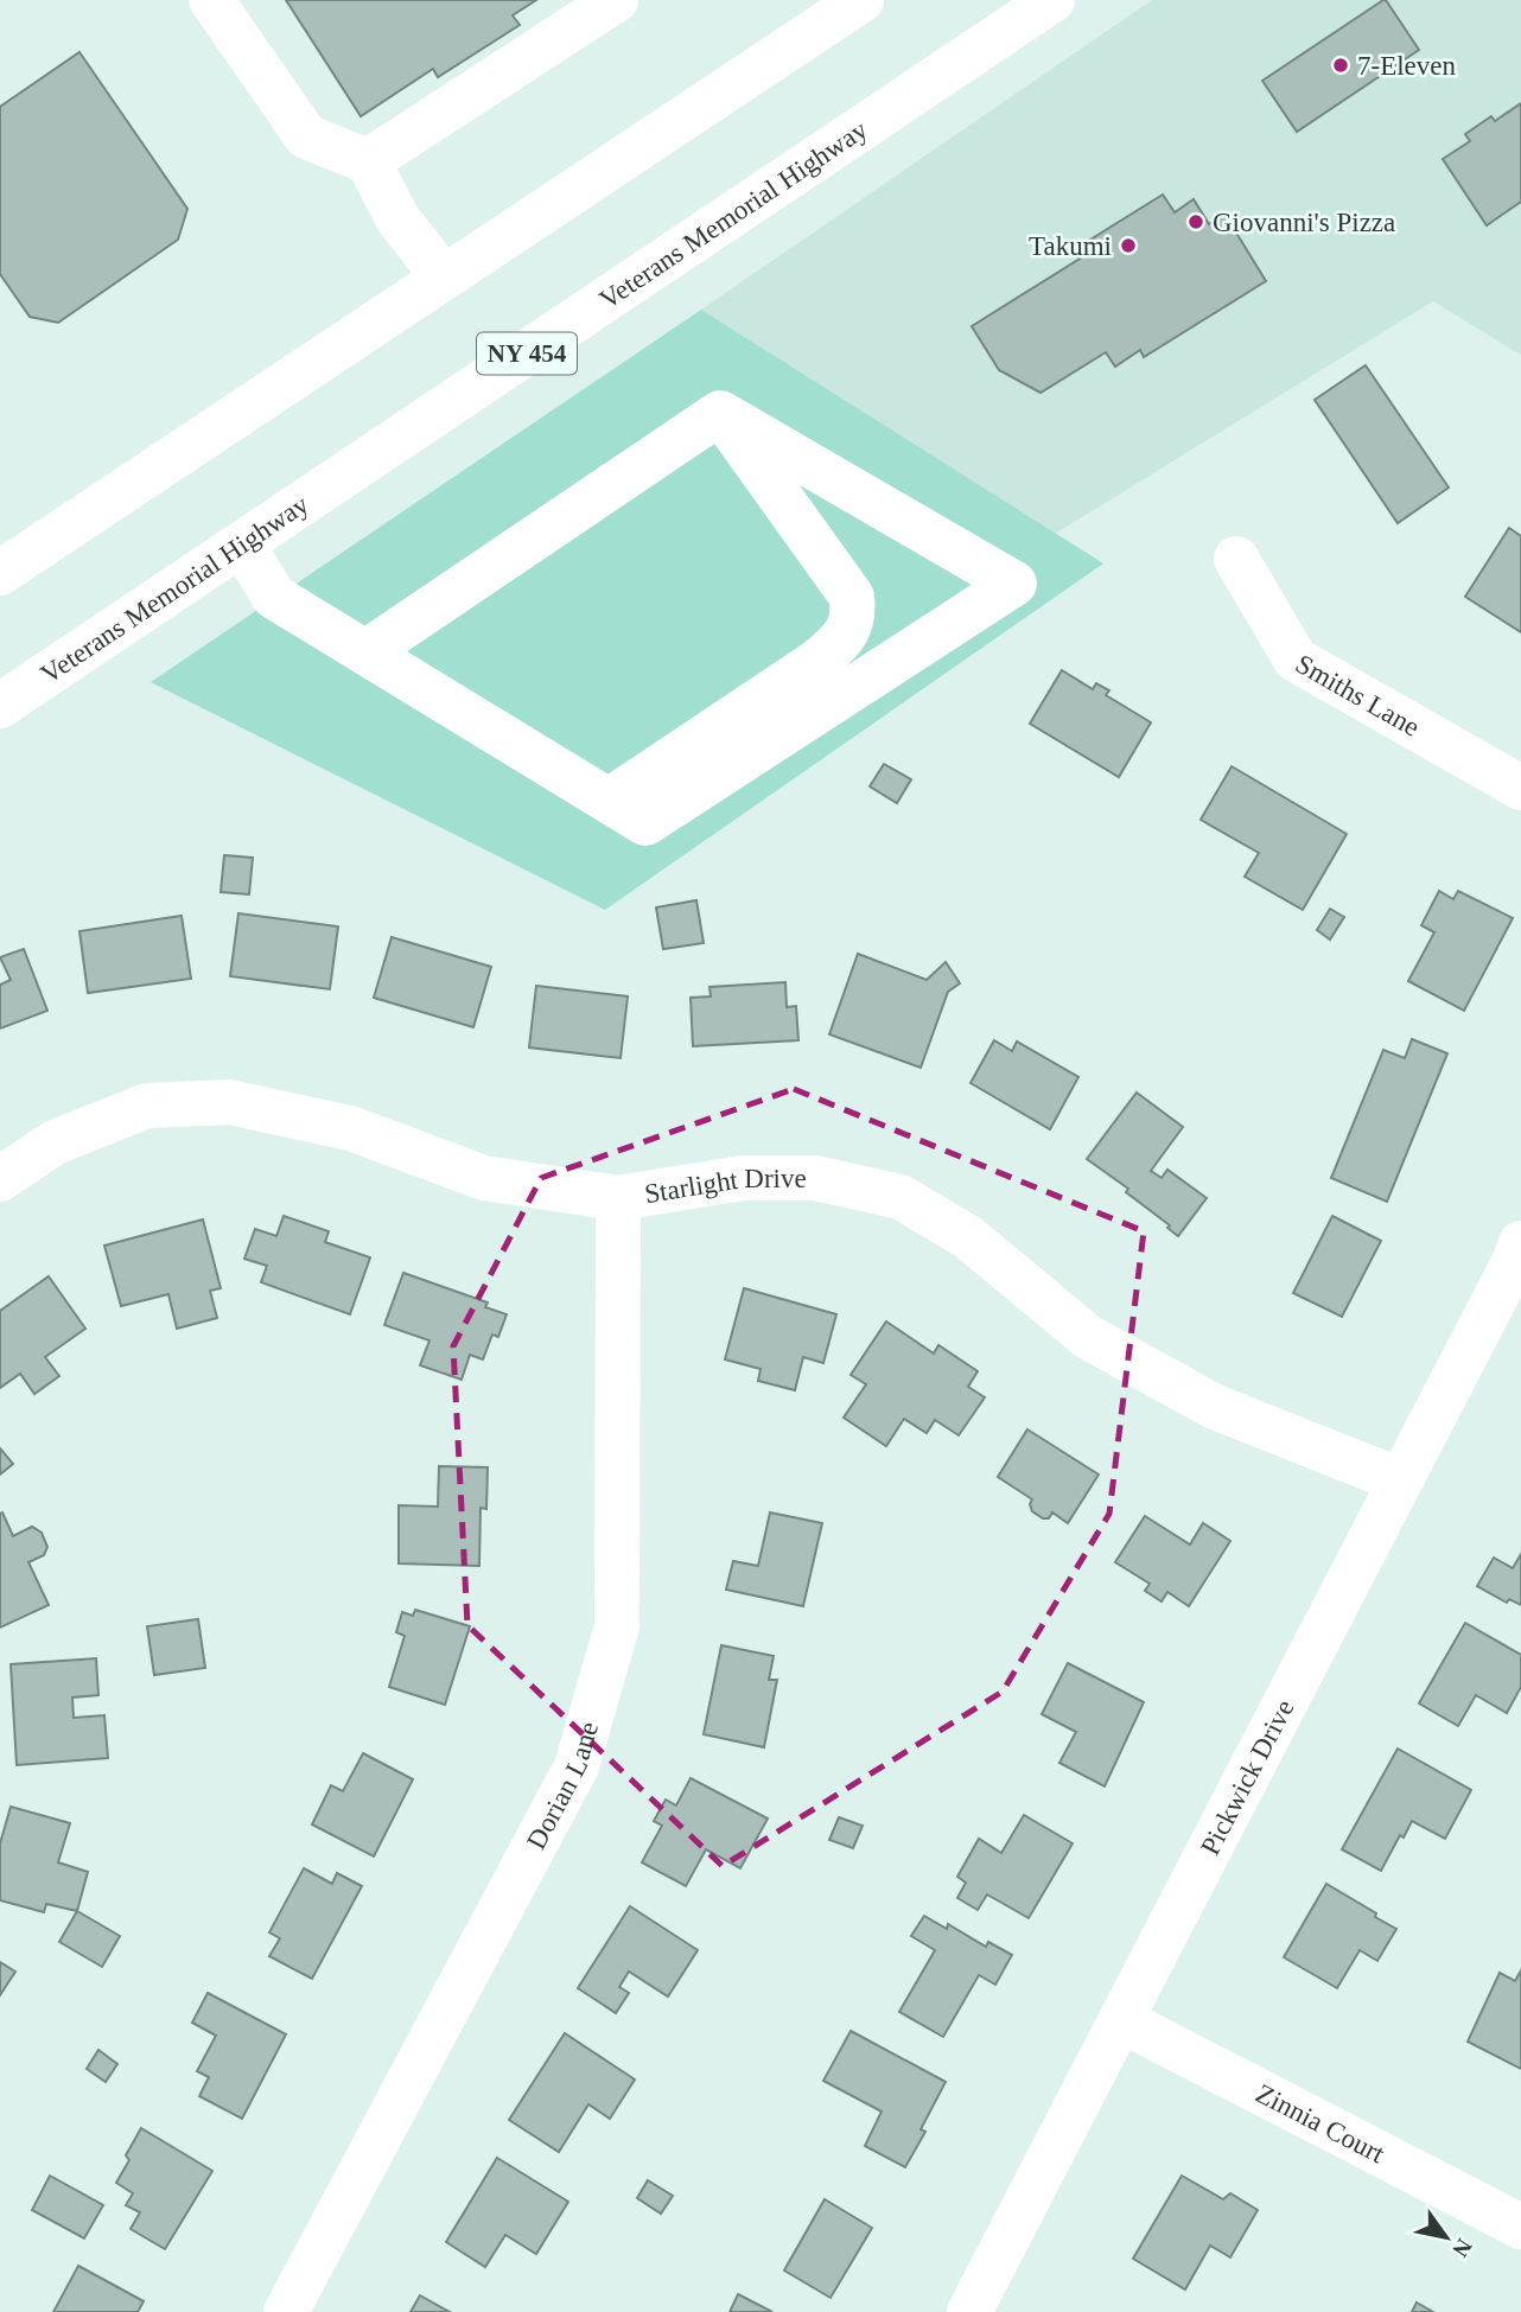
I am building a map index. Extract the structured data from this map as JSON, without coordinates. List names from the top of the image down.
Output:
{
  "streets": {
    "street": [
      "Veterans Memorial Highway",
      "NY 454",
      "Smiths Lane",
      "Starlight Drive",
      "Pickwick Drive",
      "Dorian Lane",
      "Zinnia Court"
    ]
  },
  "crossings": [
    ["Starlight Drive", "Pickwick Drive"],
    ["Starlight Drive", "Dorian Lane"],
    ["Pickwick Drive", "Zinnia Court"]
  ],
  "places": ["7-Eleven", "Giovanni's Pizza", "Takumi"],
  "north": "bottom right"
}
